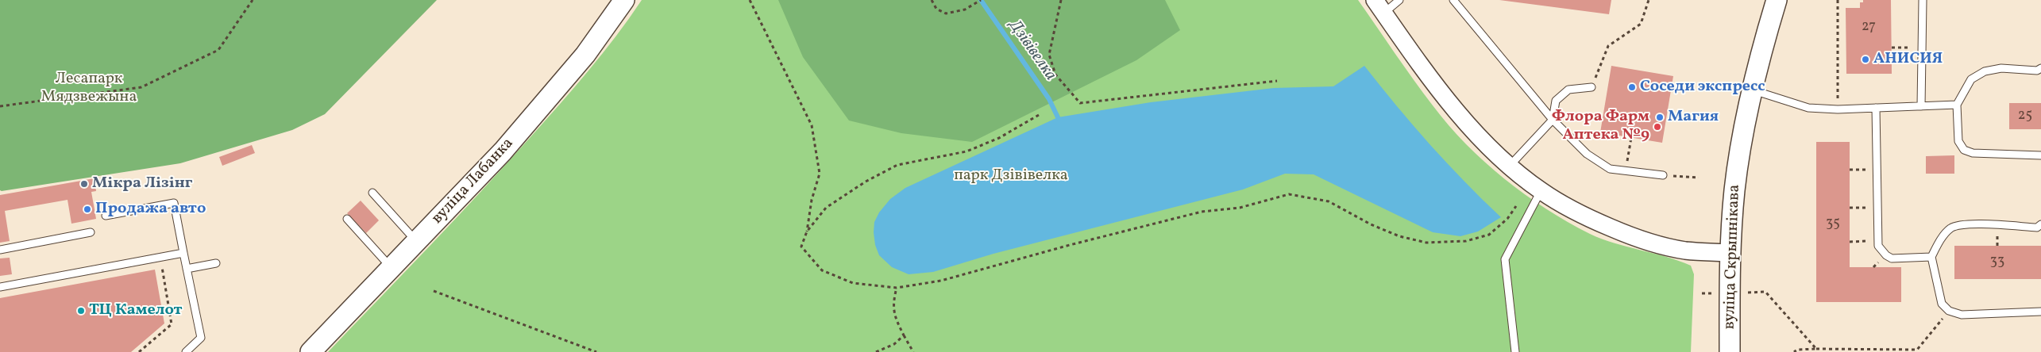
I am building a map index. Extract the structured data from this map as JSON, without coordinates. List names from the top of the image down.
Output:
{
  "streets": {
    "main road": ["вуліца Лабанка", "вуліца Скрыпнікава"]
  },
  "water": ["Дзівівелка"],
  "parks": ["Лесапарк Мядзвежына", "парк Дзівівелка"],
  "places": [
    "АНИСИЯ",
    "Соседи экспресс",
    "Магия",
    "Флора Фарм Аптека №9",
    "Мікра Лізінг",
    "Продажа авто",
    "ТЦ Камелот"
  ],
  "house_numbers": [
    "27",
    "25",
    "35",
    "33"
  ]
}
